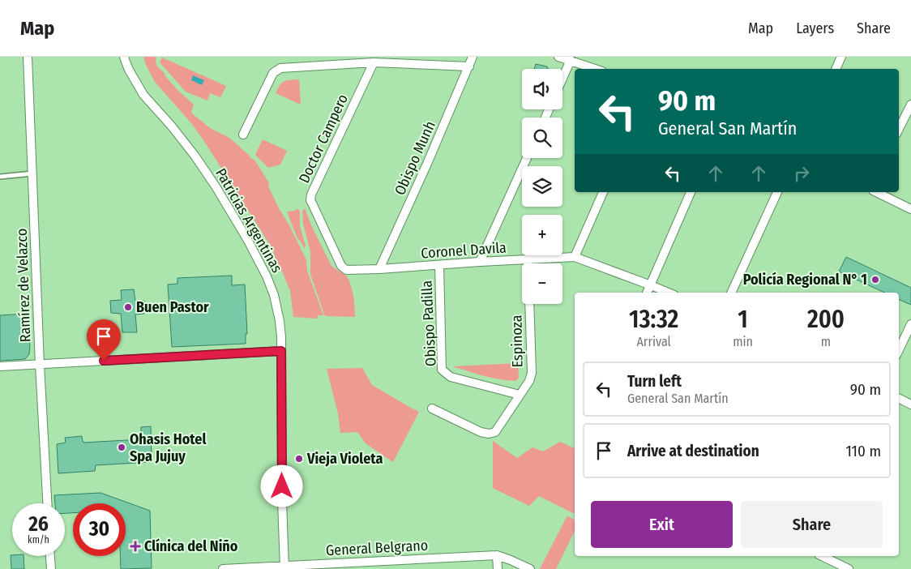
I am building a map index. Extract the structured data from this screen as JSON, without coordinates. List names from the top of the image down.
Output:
{
  "streets": {
    "street": [
      "Doctor Campero",
      "Obispo Munh",
      "Patricias Argentinas",
      "Coronel Davila",
      "Ramírez de Velazco",
      "Obispo Padilla",
      "Espinoza",
      "General Belgrano"
    ]
  },
  "crossings": [
    ["Doctor Campero", "Coronel Davila"],
    ["Obispo Munh", "Coronel Davila"],
    ["Patricias Argentinas", "General Belgrano"],
    ["Coronel Davila", "Obispo Padilla"],
    ["Coronel Davila", "Espinoza"],
    ["Obispo Padilla", "Espinoza"]
  ],
  "places": {
    "other": [
      "Policía Regional N° 1",
      "Buen Pastor",
      "Ohasis Hotel Spa Jujuy",
      "Vieja Violeta"
    ],
    "health": ["Clínica del Niño"]
  },
  "page": {
    "header": "Map",
    "nav": ["Map", "Layers", "Share"],
    "map_buttons": ["+", "−"],
    "turn": ["90 m", "General San Martín"],
    "eta": [
      "13:32",
      "Arrival",
      "1",
      "min",
      "200",
      "m"
    ],
    "list": [
      {
        "name": "Turn left",
        "note": "General San Martín",
        "value": "90 m"
      },
      {
        "name": "Arrive at destination",
        "value": "110 m"
      }
    ],
    "buttons": ["Exit", "Share"],
    "speed": "26 km/h",
    "limit": "30"
  }
}
